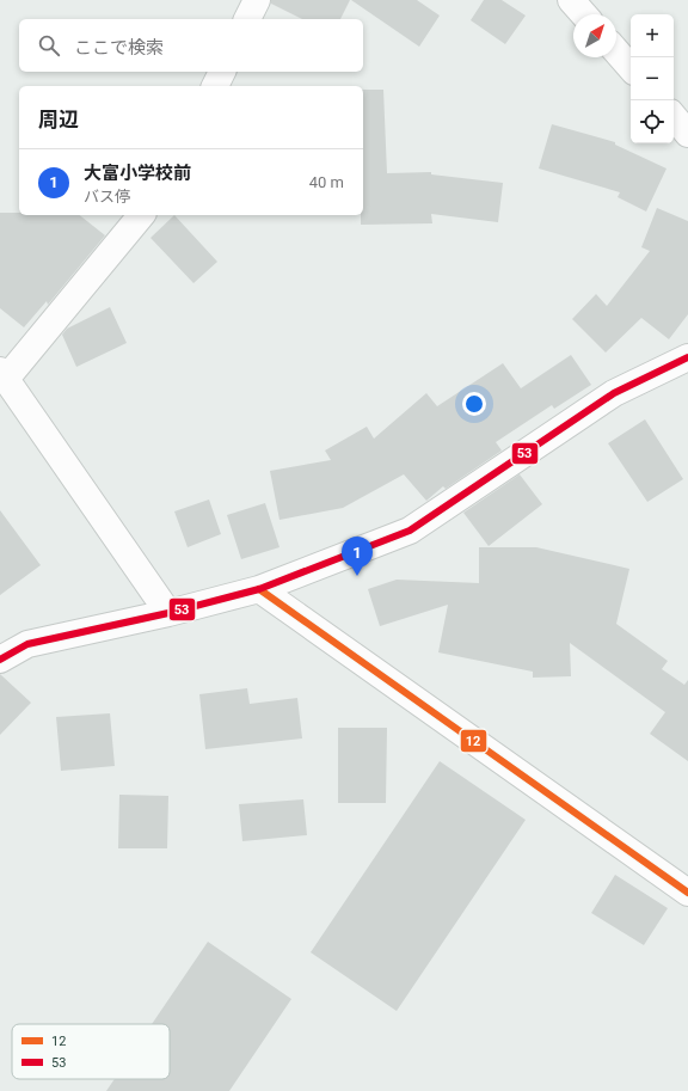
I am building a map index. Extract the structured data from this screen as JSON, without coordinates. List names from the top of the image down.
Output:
{
  "lines": ["transit line 53", "transit line 12"],
  "legend": ["12", "53"],
  "north": "top right",
  "page": {
    "map_buttons": ["+", "−"],
    "search": "ここで検索",
    "heading": "周辺",
    "list": [
      {
        "mark": "1",
        "name": "大富小学校前",
        "note": "バス停",
        "value": "40 m"
      }
    ],
    "pins": "1"
  }
}
